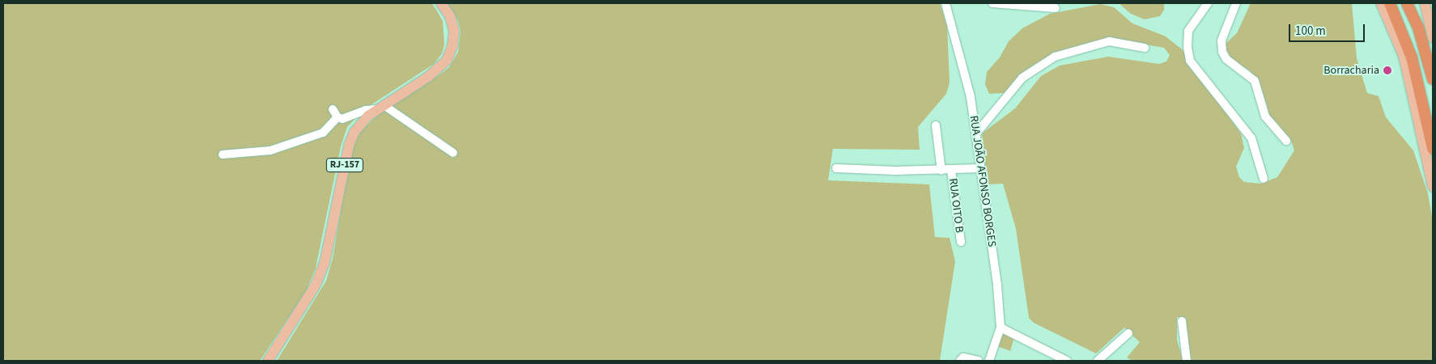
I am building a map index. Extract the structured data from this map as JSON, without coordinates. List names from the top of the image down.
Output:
{
  "streets": {
    "main road": ["RJ-157"],
    "street": ["RUA JOÃO AFONSO BORGES", "RUA OITO B"]
  },
  "places": ["Borracharia"],
  "scale_bar": "100 m"
}
